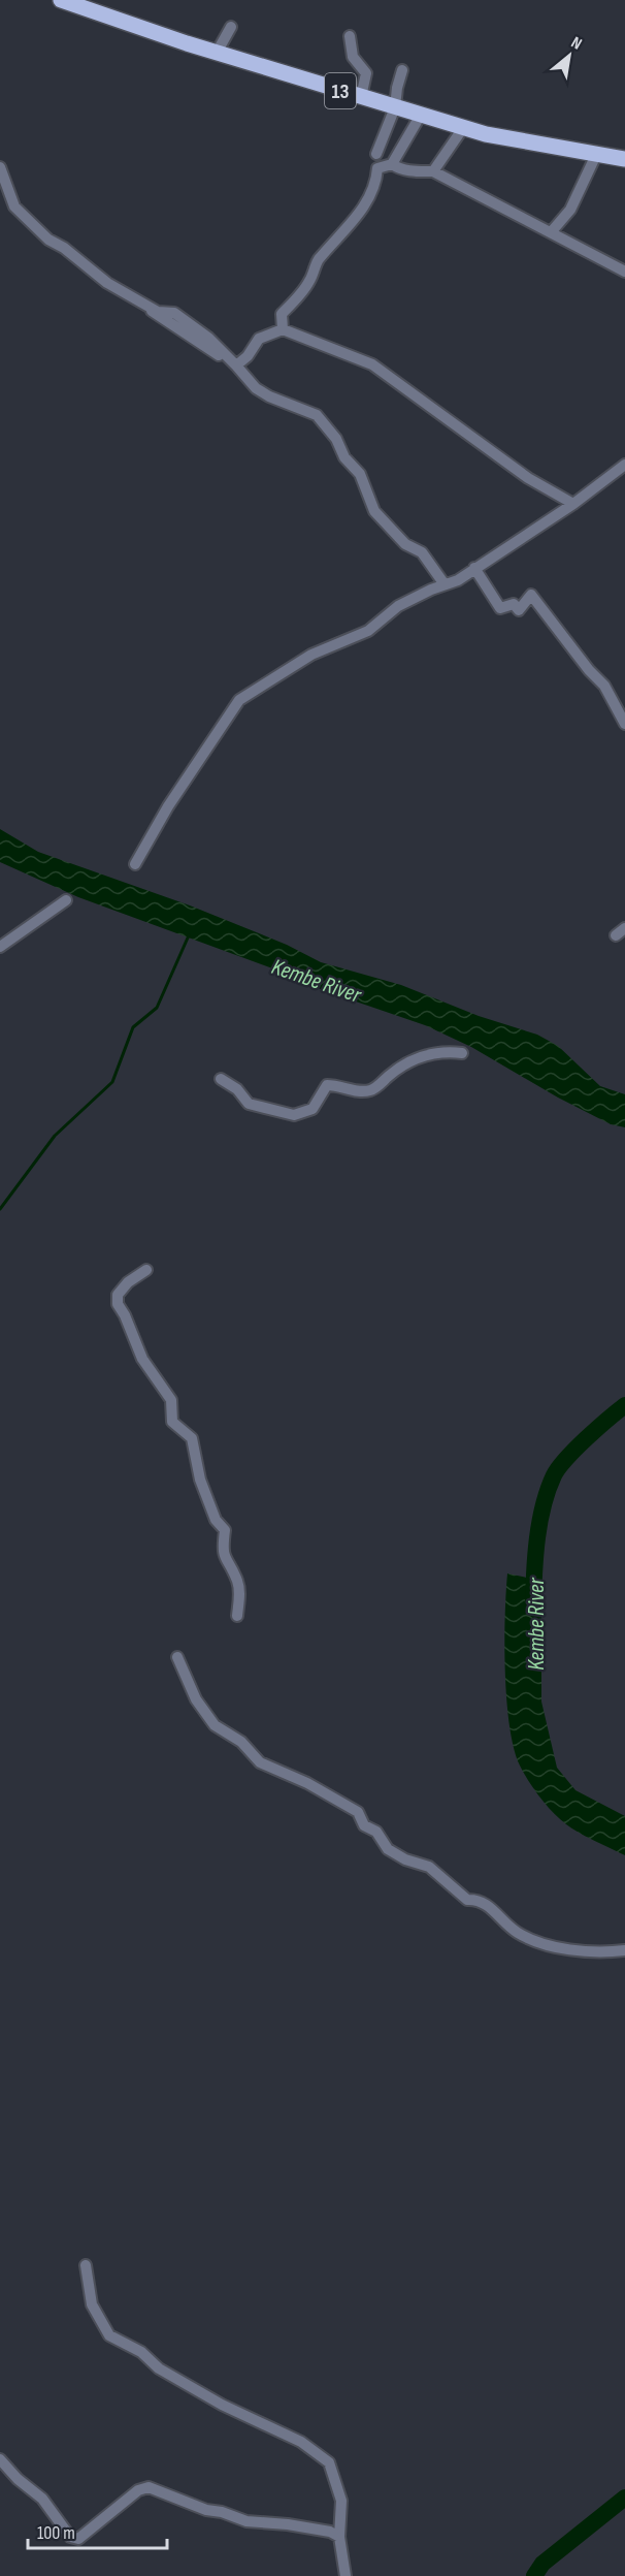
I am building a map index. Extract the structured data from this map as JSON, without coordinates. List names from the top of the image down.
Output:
{
  "streets": {
    "main road": ["13"]
  },
  "water": ["Kembe River"],
  "scale_bar": "100 m",
  "north": "top right"
}
